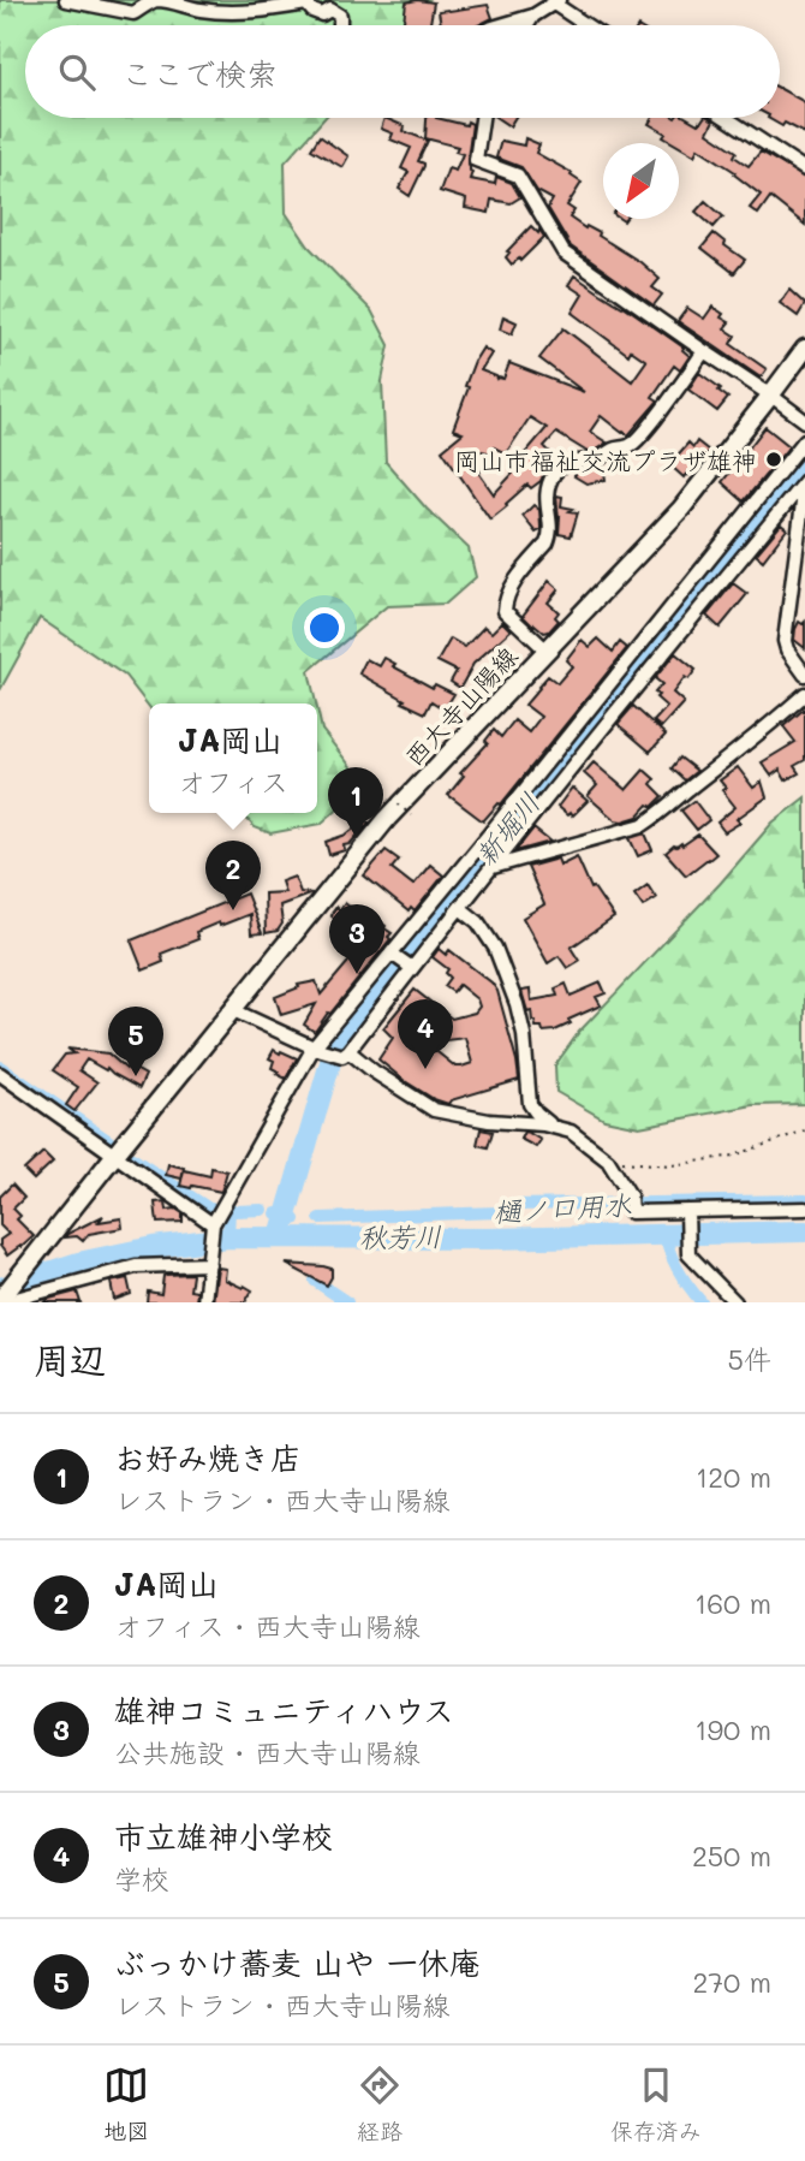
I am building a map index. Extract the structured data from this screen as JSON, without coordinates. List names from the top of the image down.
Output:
{
  "streets": {
    "main road": ["西大寺山陽線"]
  },
  "water": ["新堀川", "樋ノ口用水", "秋芳川"],
  "places": ["岡山市福祉交流プラザ雄神"],
  "north": "bottom left",
  "page": {
    "search": "ここで検索",
    "popup": ["JA岡山", "オフィス"],
    "pins": [
      "1",
      "2",
      "3",
      "4",
      "5"
    ],
    "heading": ["周辺", "5件"],
    "list": [
      {
        "mark": "1",
        "name": "お好み焼き店",
        "note": "レストラン · 西大寺山陽線",
        "value": "120 m"
      },
      {
        "mark": "2",
        "name": "JA岡山",
        "note": "オフィス · 西大寺山陽線",
        "value": "160 m"
      },
      {
        "mark": "3",
        "name": "雄神コミュニティハウス",
        "note": "公共施設 · 西大寺山陽線",
        "value": "190 m"
      },
      {
        "mark": "4",
        "name": "市立雄神小学校",
        "note": "学校",
        "value": "250 m"
      },
      {
        "mark": "5",
        "name": "ぶっかけ蕎麦 山や 一休庵",
        "note": "レストラン · 西大寺山陽線",
        "value": "270 m"
      }
    ],
    "nav": ["地図", "経路", "保存済み"]
  }
}
